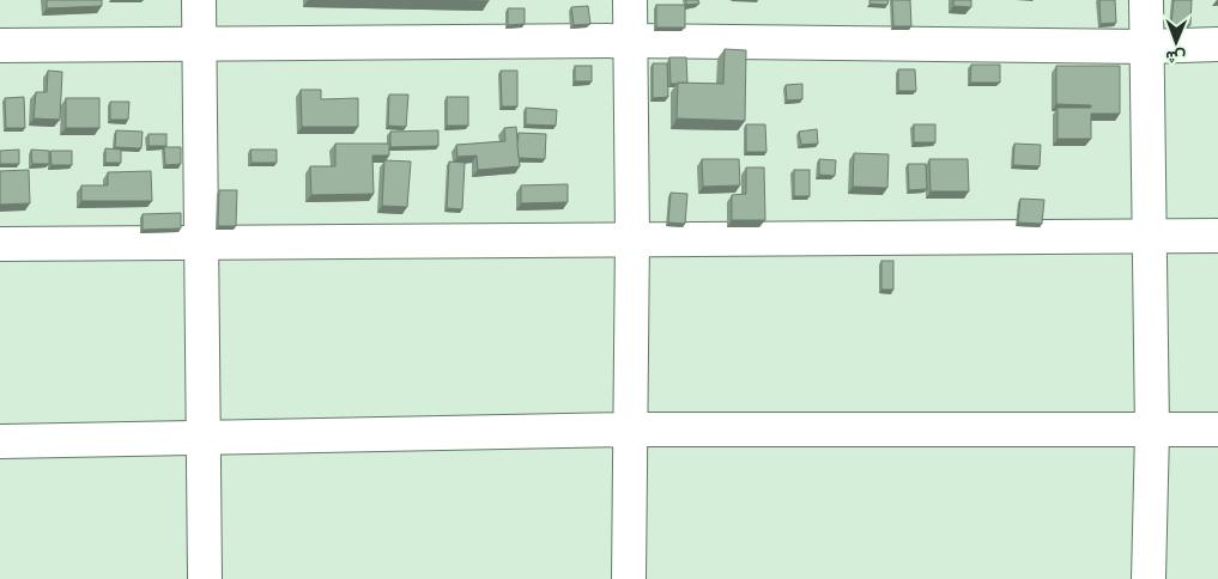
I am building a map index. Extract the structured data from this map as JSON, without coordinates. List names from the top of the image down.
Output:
{
  "north": "bottom"
}
